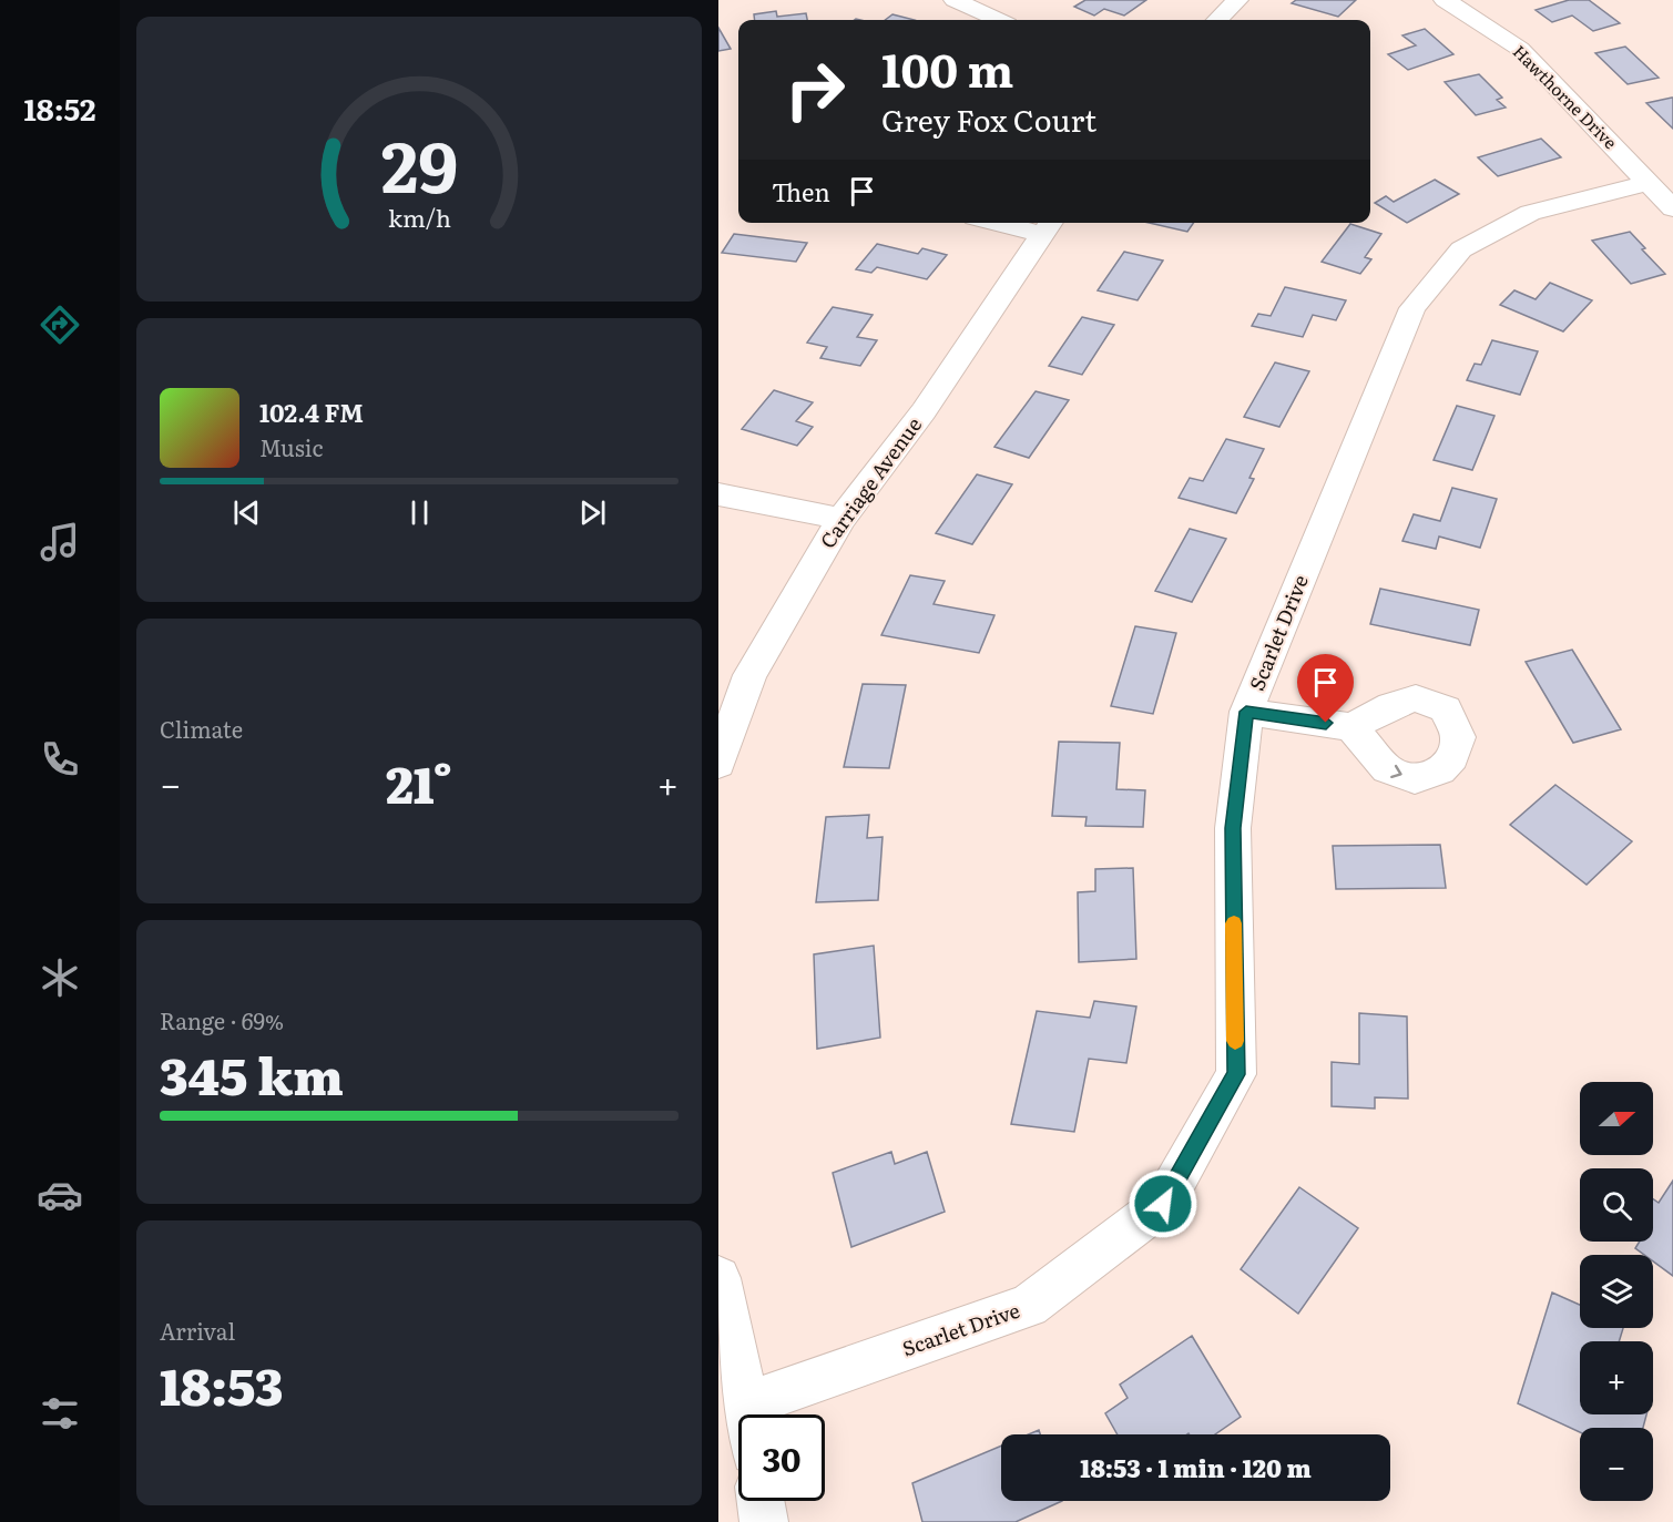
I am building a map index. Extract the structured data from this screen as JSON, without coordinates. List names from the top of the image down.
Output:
{
  "streets": {
    "street": ["Hawthorne Drive", "Carriage Avenue", "Scarlet Drive"]
  },
  "crossings": [
    ["Hawthorne Drive", "Scarlet Drive"]
  ],
  "north": "right",
  "page": {
    "tabs": "18:52",
    "turn": ["100 m", "Grey Fox Court"],
    "then": "Then",
    "song": ["102.4 FM", "Music"],
    "tile": [
      "Climate",
      ["Range · 69%", "345 km"],
      ["Arrival", "18:53"]
    ],
    "heat": ["−", "21°", "+"],
    "map_buttons": ["+", "−"],
    "limit": "30",
    "trip": "18:53 · 1 min · 120 m",
    "gauge": ["29", "km/h"]
  }
}
